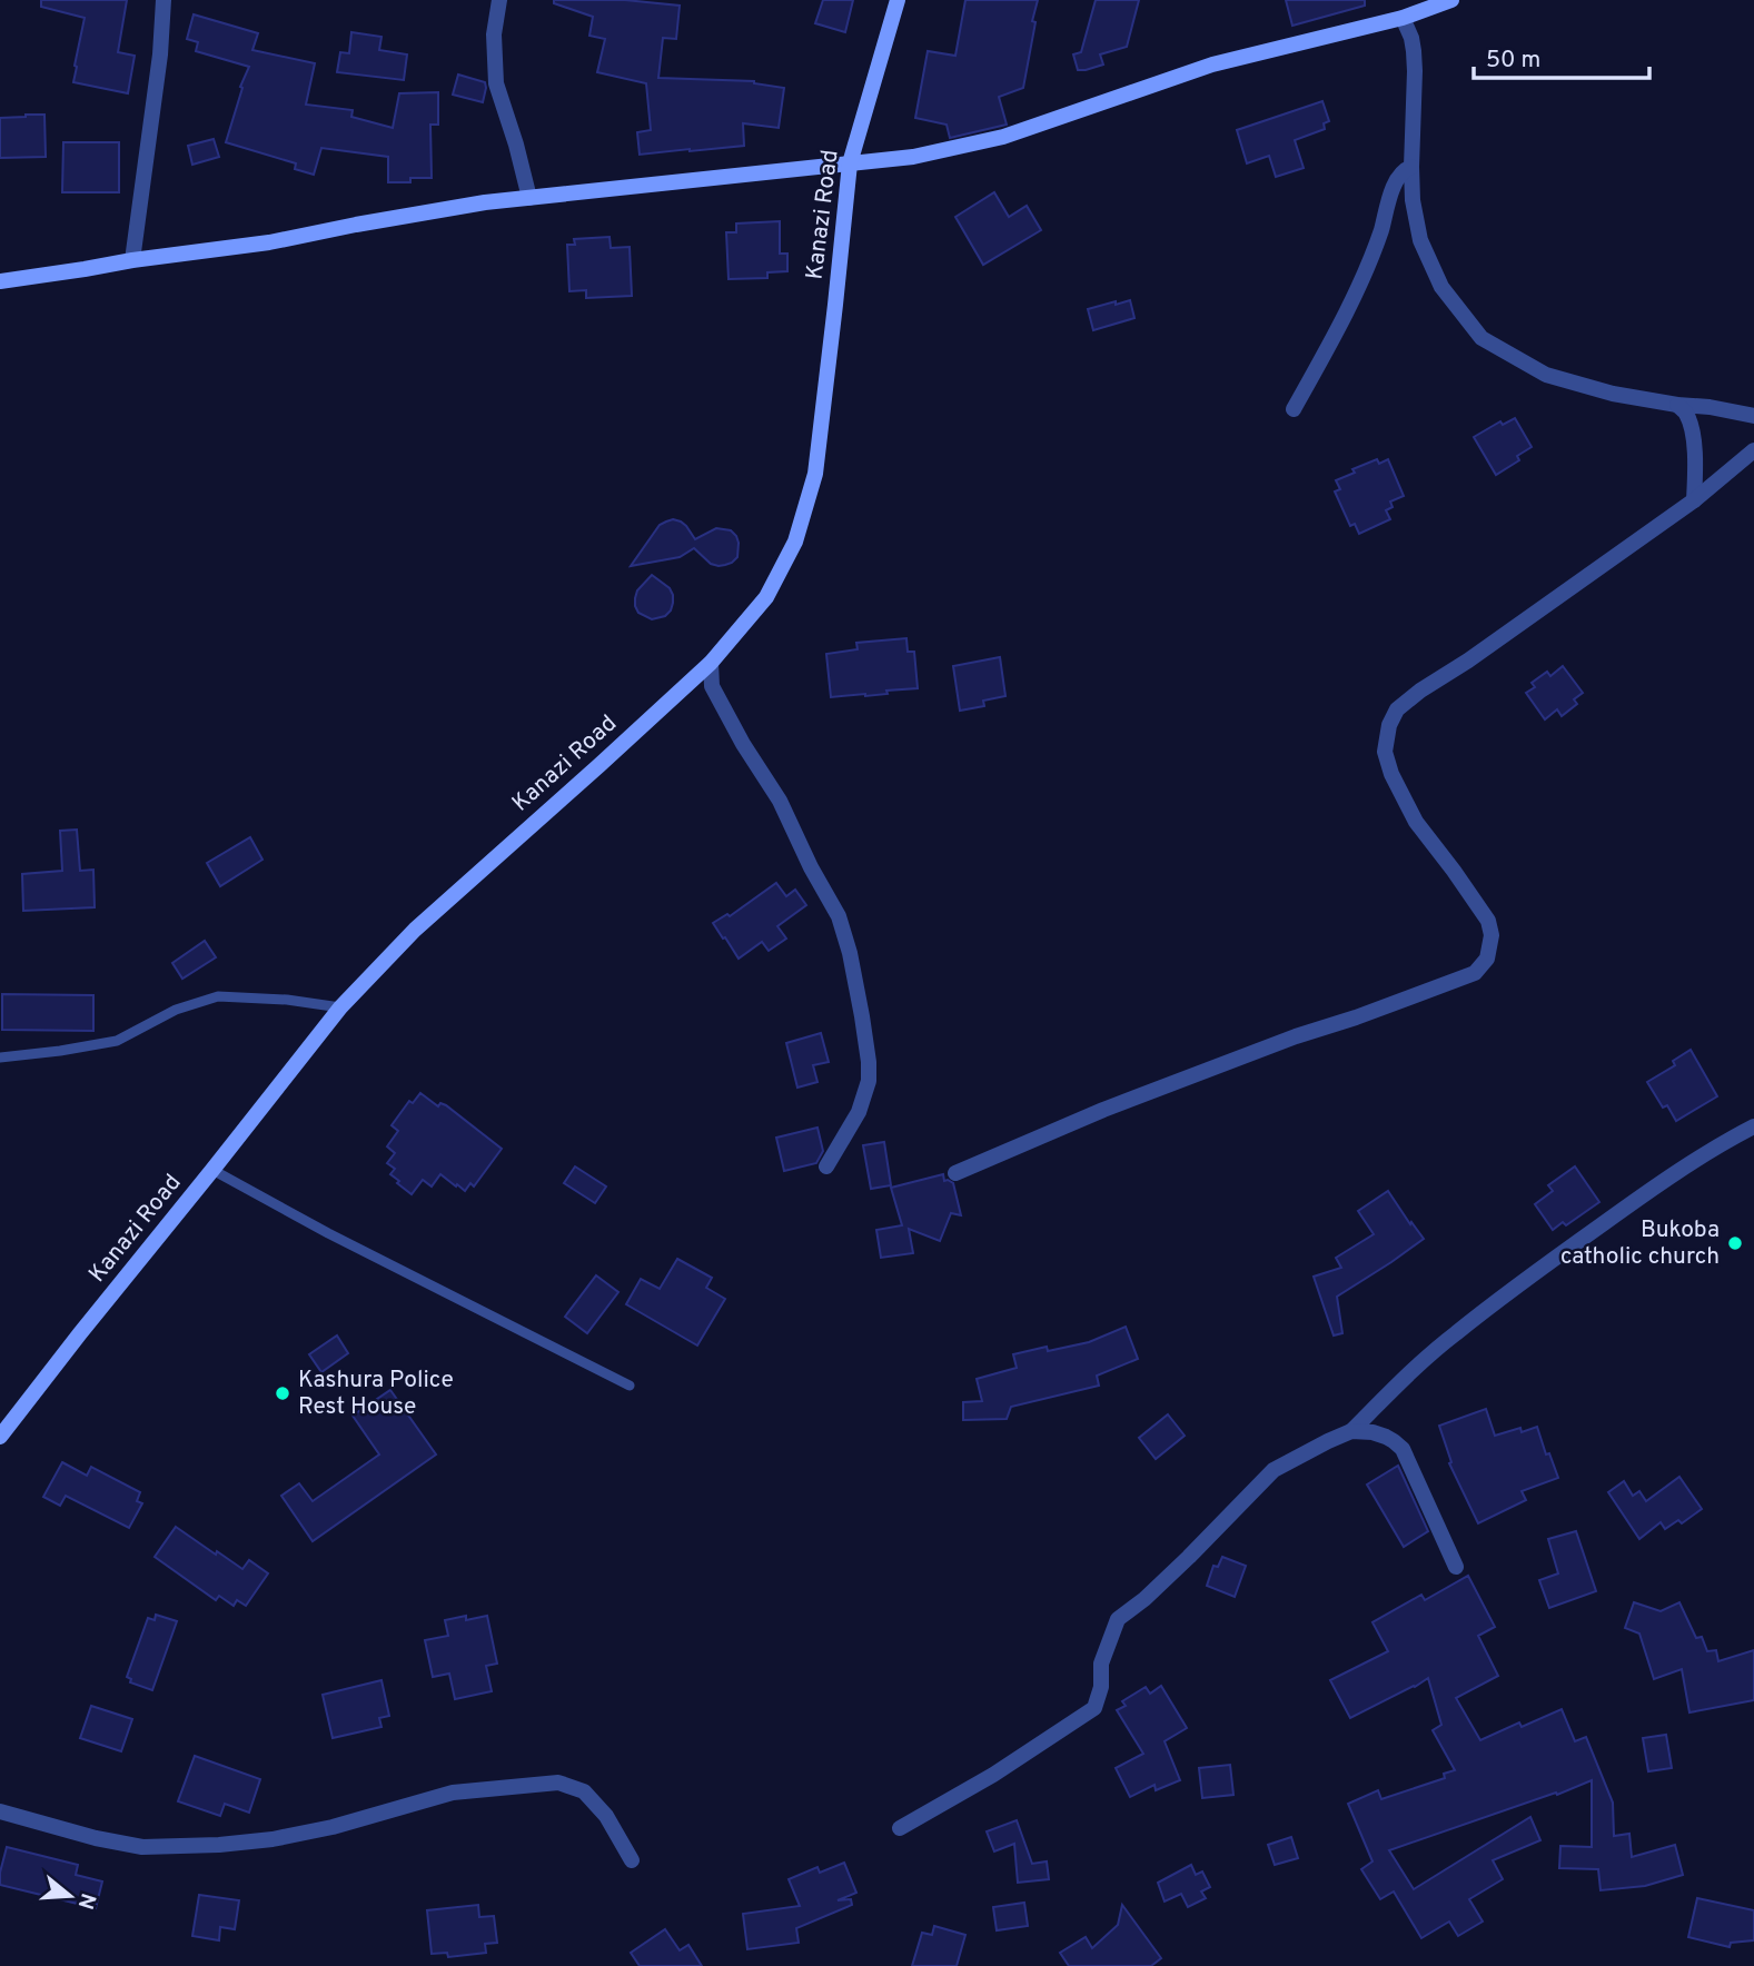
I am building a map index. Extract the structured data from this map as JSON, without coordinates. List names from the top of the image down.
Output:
{
  "streets": {
    "main road": ["Kanazi Road"]
  },
  "places": ["Bukoba catholic church", "Kashura Police Rest House"],
  "scale_bar": "50 m",
  "north": "right"
}
